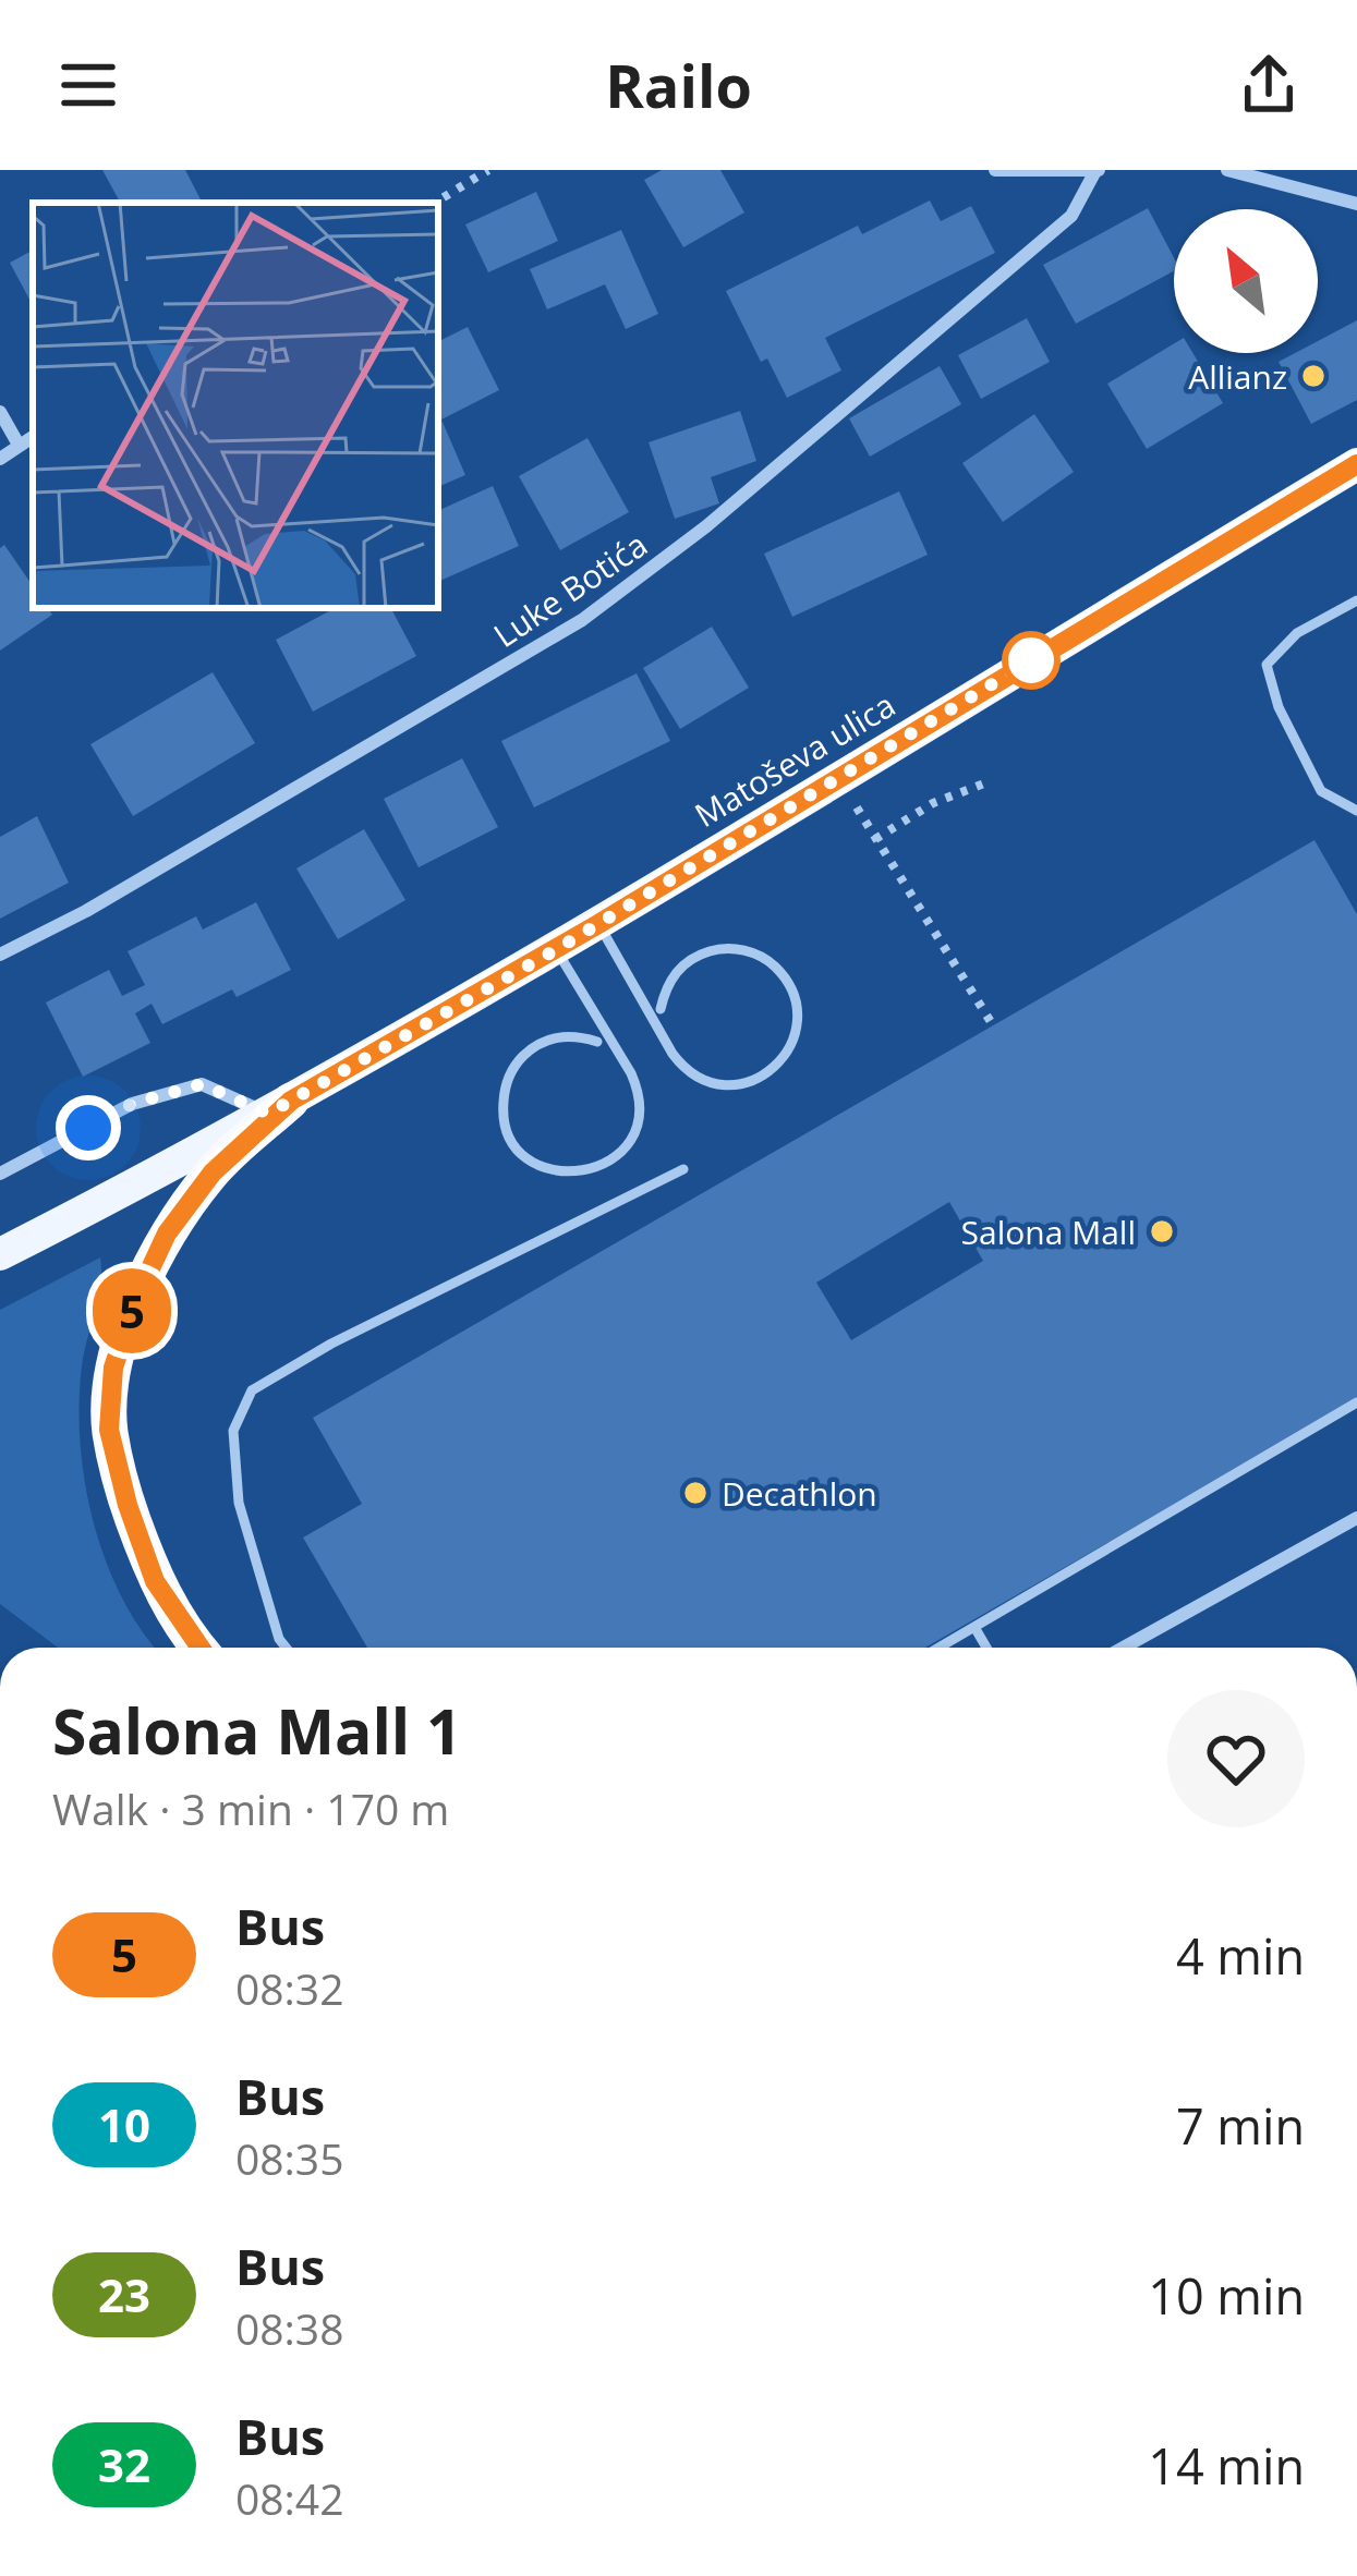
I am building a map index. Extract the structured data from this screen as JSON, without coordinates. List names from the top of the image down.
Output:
{
  "streets": {
    "main road": ["Matoševa ulica"],
    "street": ["Luke Botića"]
  },
  "places": ["Allianz", "Salona Mall", "Decathlon"],
  "lines": ["bus line 5"],
  "north": "top left",
  "page": {
    "header": "Railo",
    "on_map": "5",
    "heading": ["Salona Mall 1", "Walk · 3 min · 170 m"],
    "list": [
      {
        "mark": "5",
        "name": "Bus",
        "note": "08:32",
        "value": "4 min"
      },
      {
        "mark": "10",
        "name": "Bus",
        "note": "08:35",
        "value": "7 min"
      },
      {
        "mark": "23",
        "name": "Bus",
        "note": "08:38",
        "value": "10 min"
      },
      {
        "mark": "32",
        "name": "Bus",
        "note": "08:42",
        "value": "14 min"
      }
    ]
  }
}
